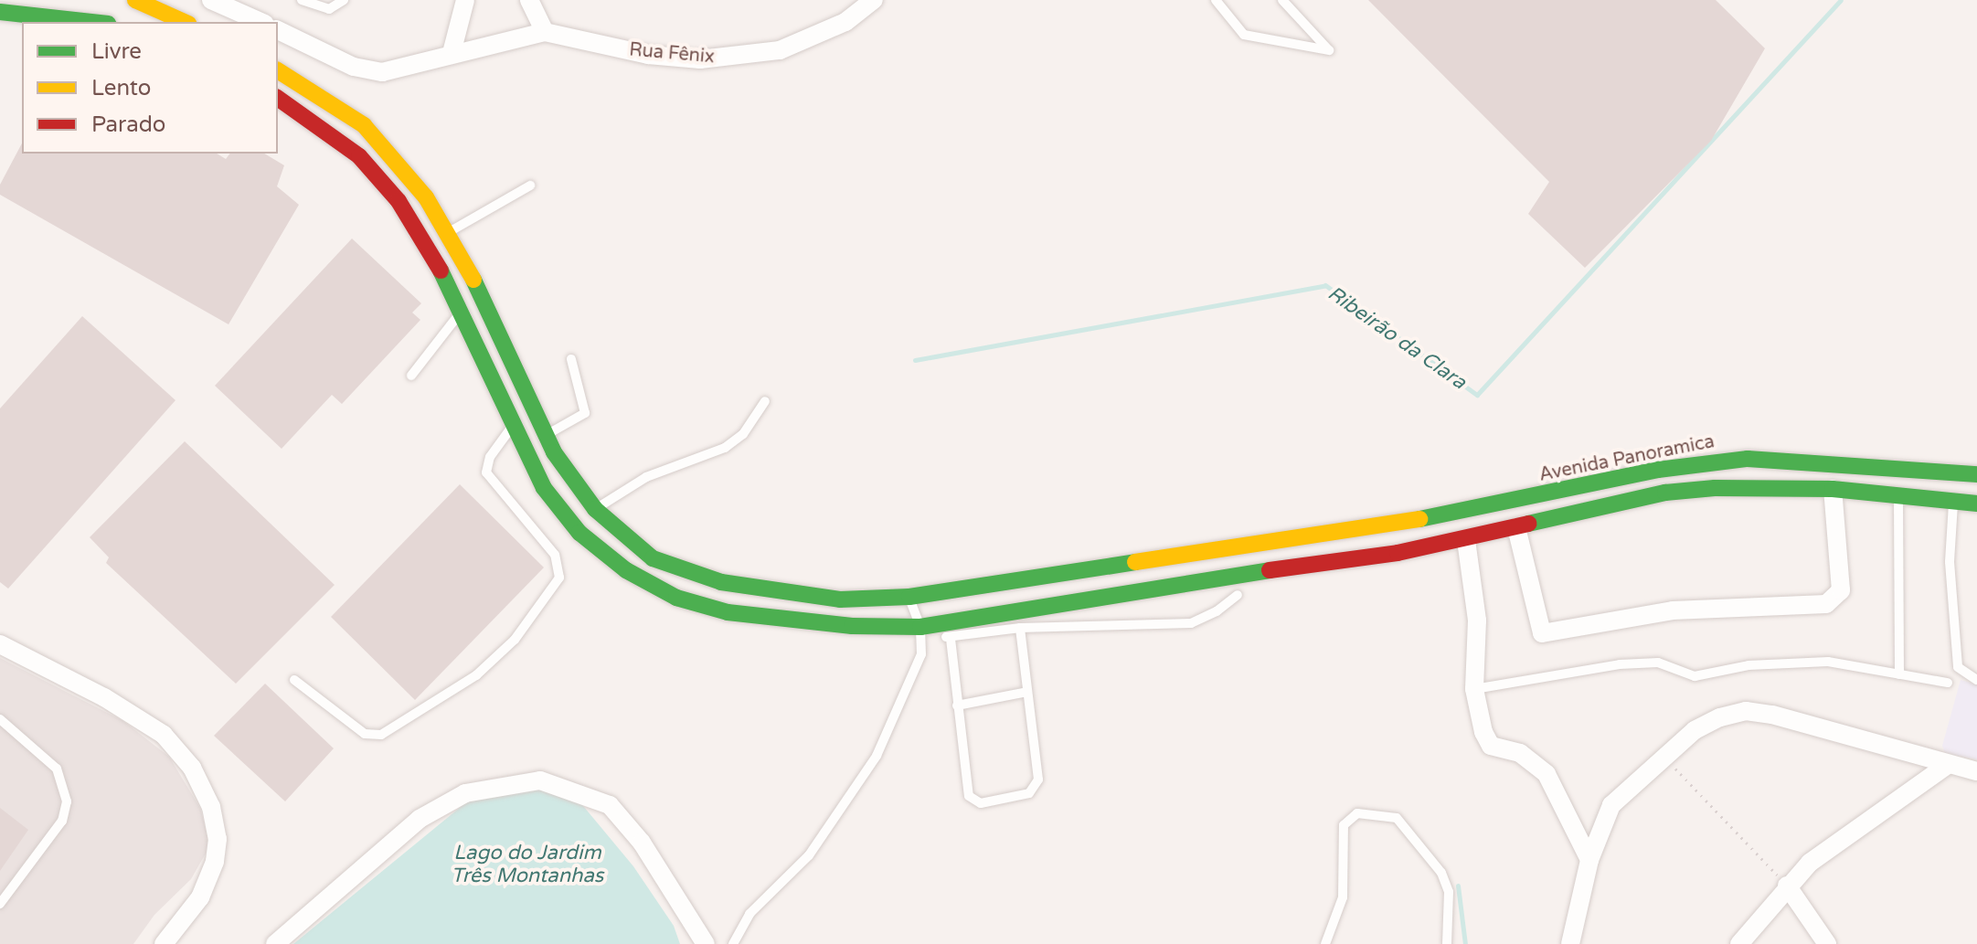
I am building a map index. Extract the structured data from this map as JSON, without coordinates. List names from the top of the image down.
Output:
{
  "streets": {
    "main road": ["Avenida Panoramica"],
    "street": ["Rua Fênix"]
  },
  "water": ["Ribeirão da Clara", "Lago do Jardim Três Montanhas"],
  "legend": ["Livre", "Lento", "Parado"]
}
